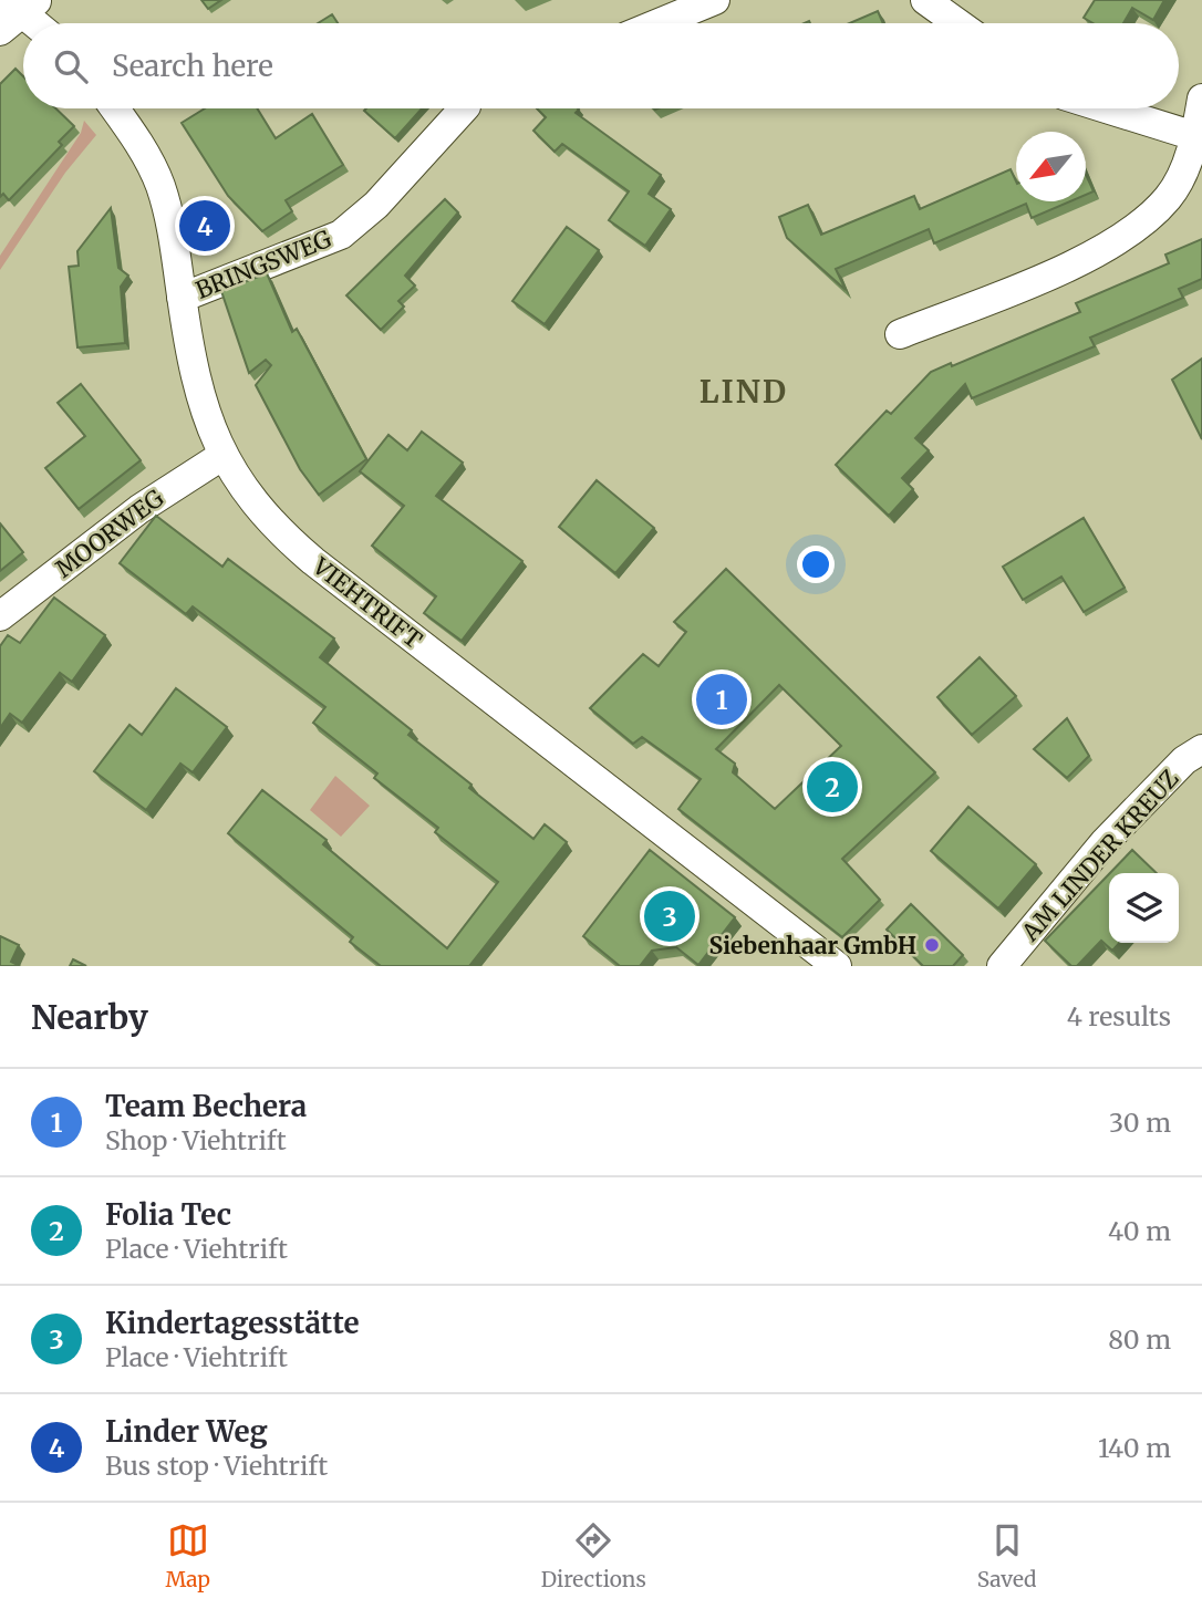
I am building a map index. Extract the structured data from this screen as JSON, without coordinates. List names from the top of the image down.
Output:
{
  "streets": {
    "street": [
      "BRINGSWEG",
      "MOORWEG",
      "VIEHTRIFT",
      "AM LINDER KREUZ"
    ]
  },
  "crossings": [
    ["BRINGSWEG", "VIEHTRIFT"],
    ["MOORWEG", "VIEHTRIFT"]
  ],
  "districts": ["LIND"],
  "places": ["Siebenhaar GmbH"],
  "north": "bottom left",
  "page": {
    "search": "Search here",
    "pins": [
      "4",
      "1",
      "2",
      "3"
    ],
    "heading": ["Nearby", "4 results"],
    "list": [
      {
        "mark": "1",
        "name": "Team Bechera",
        "note": "Shop · Viehtrift",
        "value": "30 m"
      },
      {
        "mark": "2",
        "name": "Folia Tec",
        "note": "Place · Viehtrift",
        "value": "40 m"
      },
      {
        "mark": "3",
        "name": "Kindertagesstätte",
        "note": "Place · Viehtrift",
        "value": "80 m"
      },
      {
        "mark": "4",
        "name": "Linder Weg",
        "note": "Bus stop · Viehtrift",
        "value": "140 m"
      }
    ],
    "nav": ["Map", "Directions", "Saved"]
  }
}
